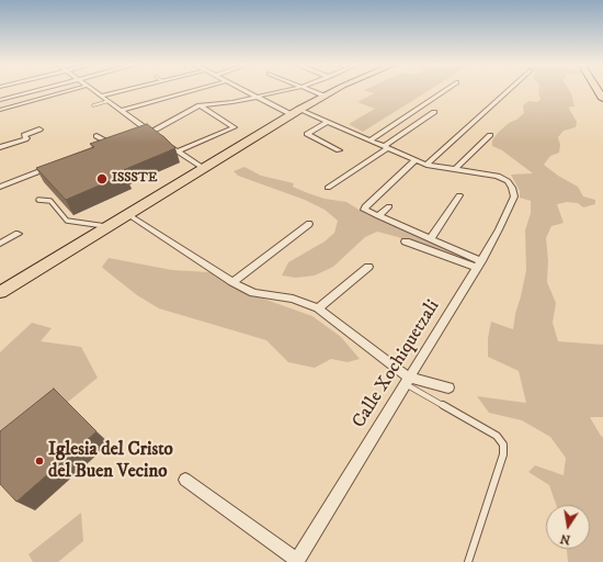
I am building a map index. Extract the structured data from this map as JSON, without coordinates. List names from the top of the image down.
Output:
{
  "streets": {
    "street": ["Calle Xochiquetzali"]
  },
  "places": ["ISSSTE", "Iglesia del Cristo del Buen Vecino"],
  "north": "bottom"
}
